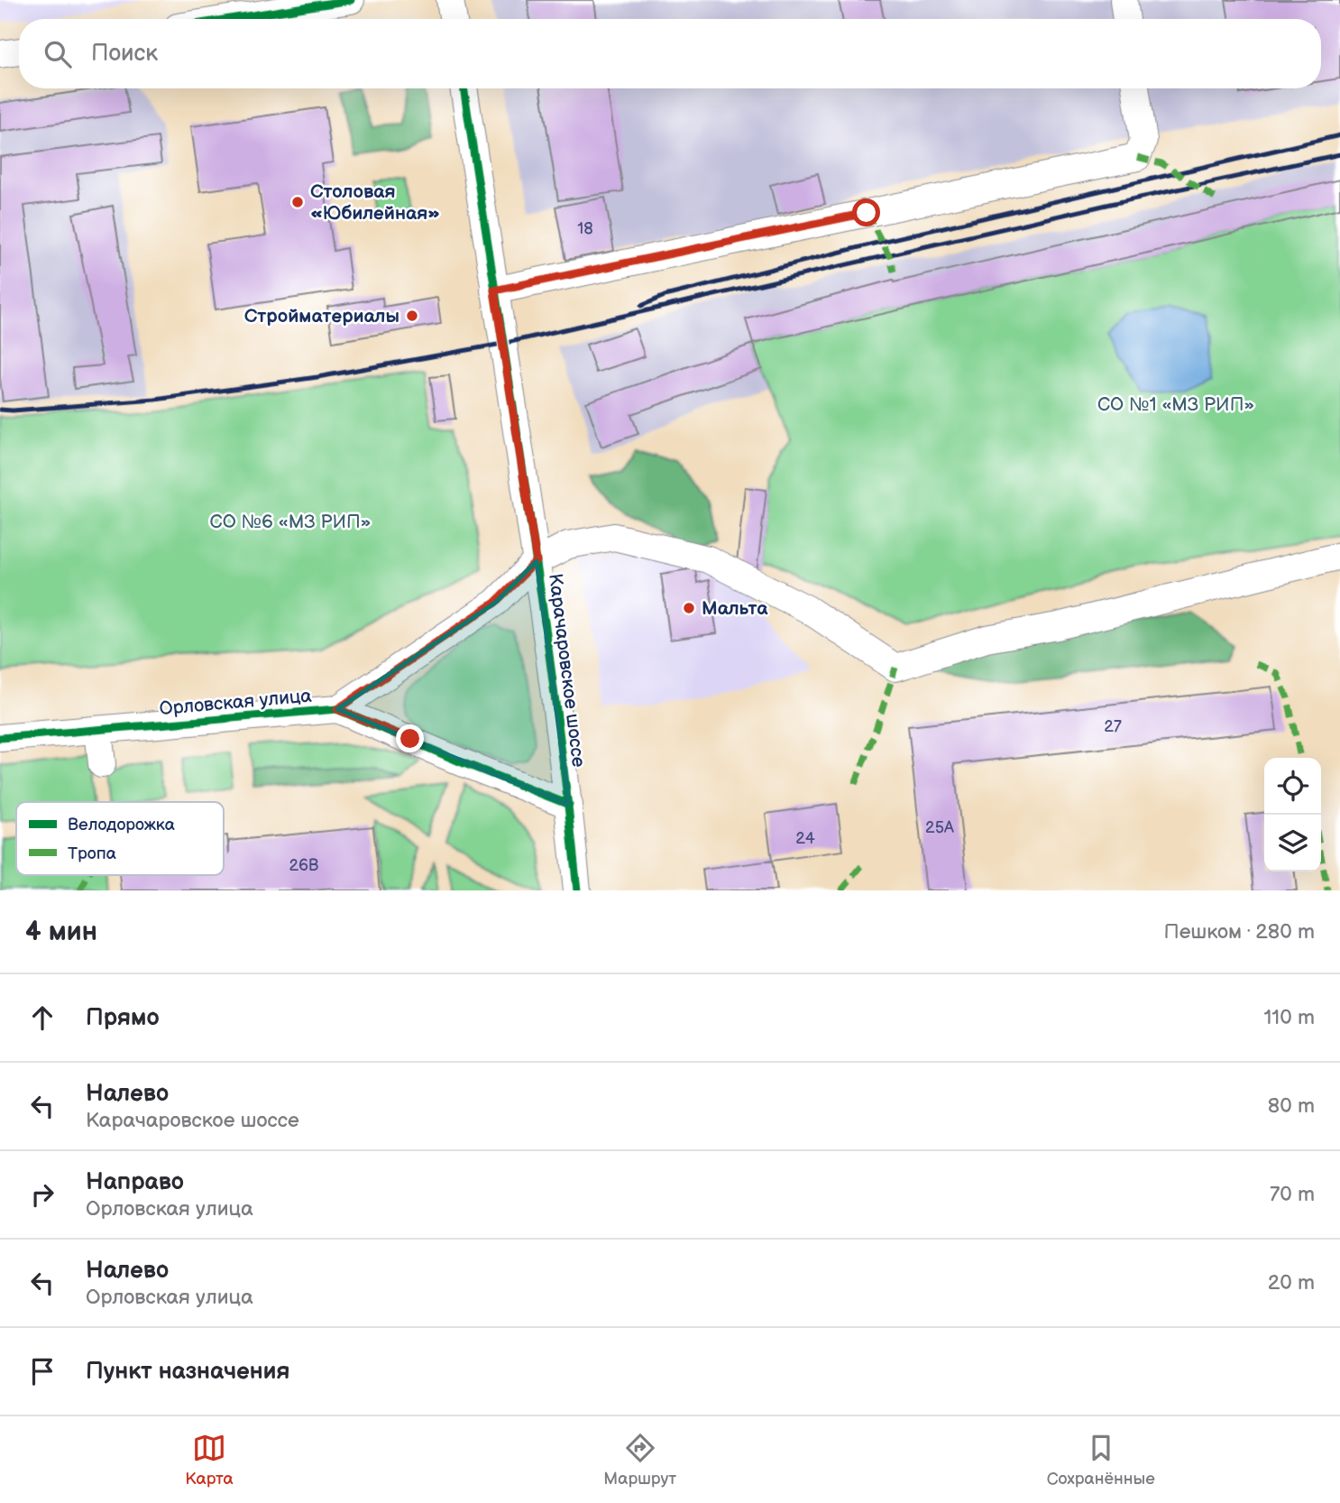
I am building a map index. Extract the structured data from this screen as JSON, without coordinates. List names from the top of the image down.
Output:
{
  "streets": {
    "street": ["Карачаровское шоссе", "Орловская улица"]
  },
  "crossings": [
    ["Карачаровское шоссе", "Орловская улица"]
  ],
  "parks": ["СО №1 «МЗ РИП»", "СО №6 «МЗ РИП»"],
  "places": ["Столовая «Юбилейная»", "Стройматериалы", "Мальта"],
  "house_numbers": [
    "18",
    "27",
    "25А",
    "24",
    "26В"
  ],
  "legend": ["Велодорожка", "Тропа"],
  "page": {
    "search": "Поиск",
    "heading": ["4 мин", "Пешком · 280 m"],
    "list": [
      ["Прямо", "110 m"],
      ["Налево", "Карачаровское шоссе", "80 m"],
      ["Направо", "Орловская улица", "70 m"],
      ["Налево", "Орловская улица", "20 m"],
      "Пункт назначения"
    ],
    "nav": ["Карта", "Маршрут", "Сохранённые"]
  }
}
